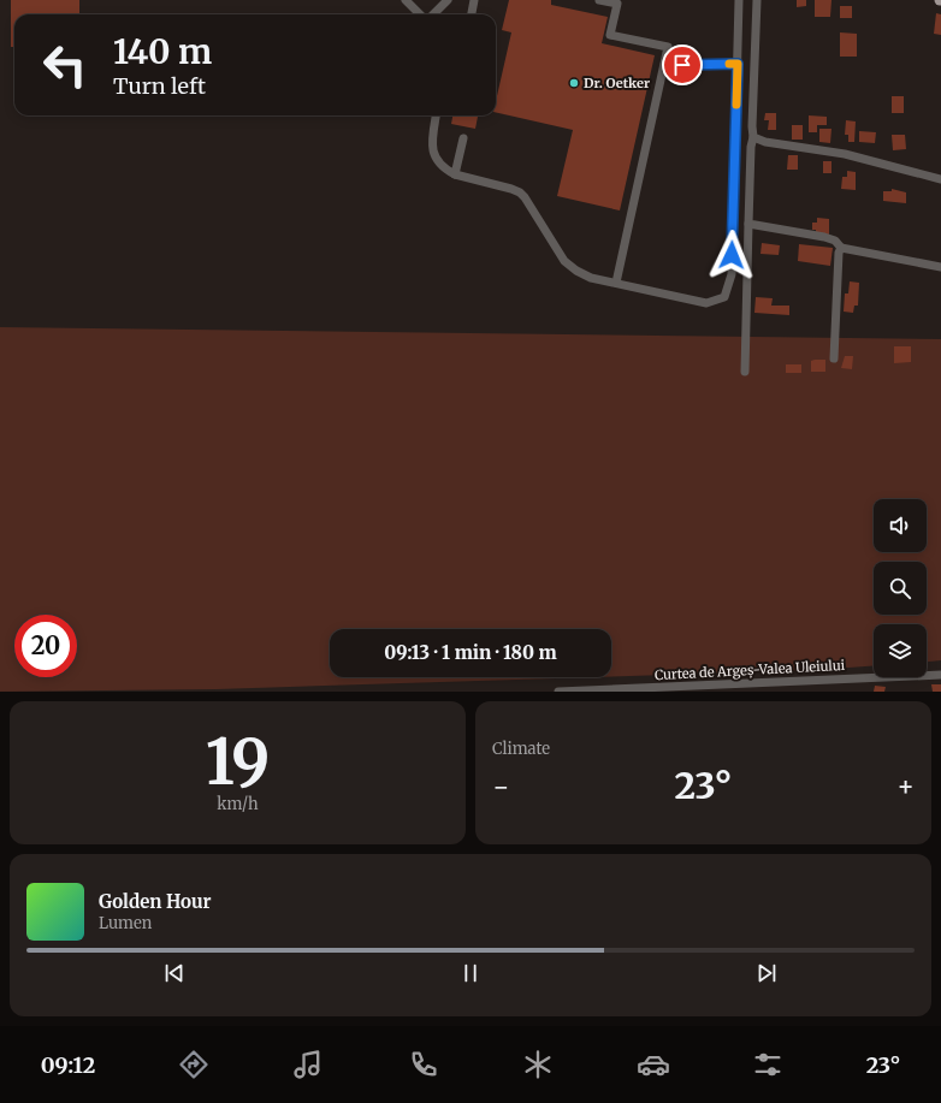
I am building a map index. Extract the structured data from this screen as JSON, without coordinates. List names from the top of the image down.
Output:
{
  "streets": {
    "street": ["Curtea de Argeș-Valea Uleiului"]
  },
  "places": ["Dr. Oetker"],
  "page": {
    "turn": ["140 m", "Turn left"],
    "limit": "20",
    "trip": "09:13 · 1 min · 180 m",
    "tile": [
      ["19", "km/h"],
      "Climate"
    ],
    "heat": ["−", "23°", "+"],
    "song": ["Golden Hour", "Lumen"],
    "tabs": ["09:12", "23°"]
  }
}
